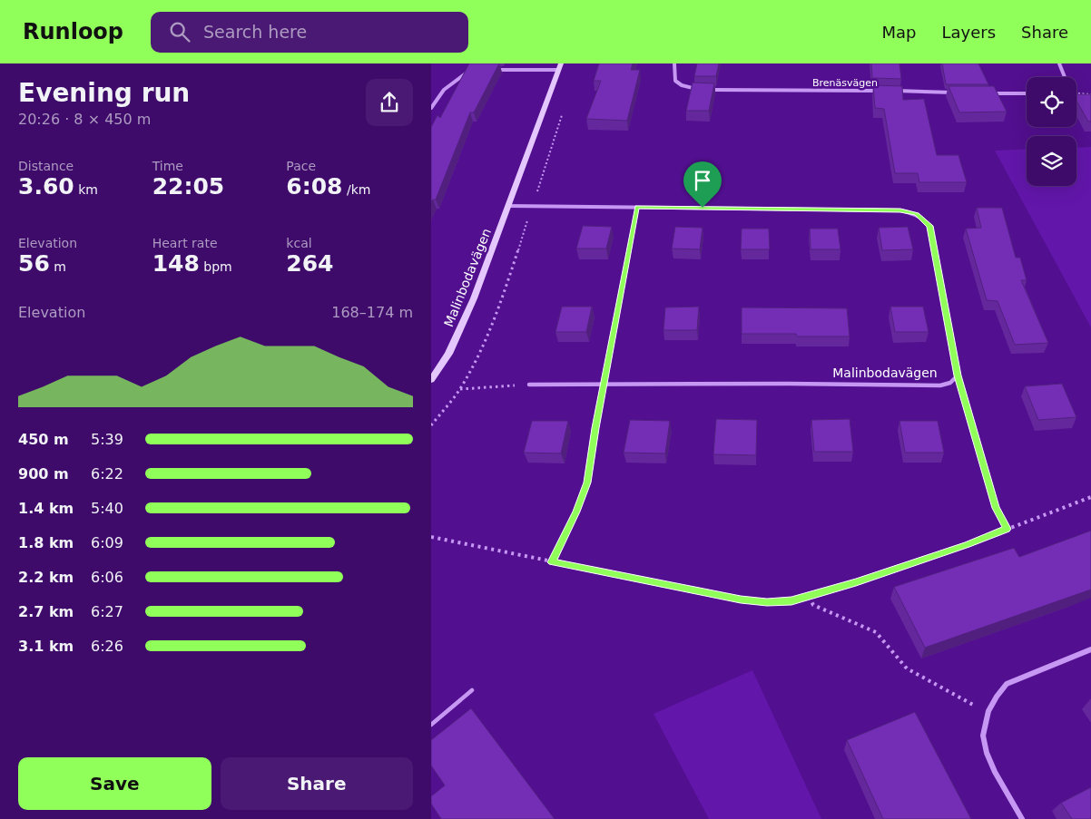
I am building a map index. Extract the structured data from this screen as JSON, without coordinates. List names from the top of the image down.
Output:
{
  "streets": {
    "street": ["Brenäsvägen", "Malinbodavägen"]
  },
  "page": {
    "header": "Runloop",
    "search": "Search here",
    "nav": ["Map", "Layers", "Share"],
    "heading": ["Evening run", "20:26 · 8 × 450 m"],
    "stats": [
      ["Distance", "3.60 km"],
      ["Time", "22:05"],
      ["Pace", "6:08 /km"],
      ["Elevation", "56 m"],
      ["Heart rate", "148 bpm"],
      ["kcal", "264"]
    ],
    "chart": ["Elevation", "168–174 m"],
    "list": [
      {
        "name": "450 m",
        "note": "5:39"
      },
      {
        "name": "900 m",
        "note": "6:22"
      },
      {
        "name": "1.4 km",
        "note": "5:40"
      },
      {
        "name": "1.8 km",
        "note": "6:09"
      },
      {
        "name": "2.2 km",
        "note": "6:06"
      },
      {
        "name": "2.7 km",
        "note": "6:27"
      },
      {
        "name": "3.1 km",
        "note": "6:26"
      }
    ],
    "buttons": ["Save", "Share"]
  }
}
